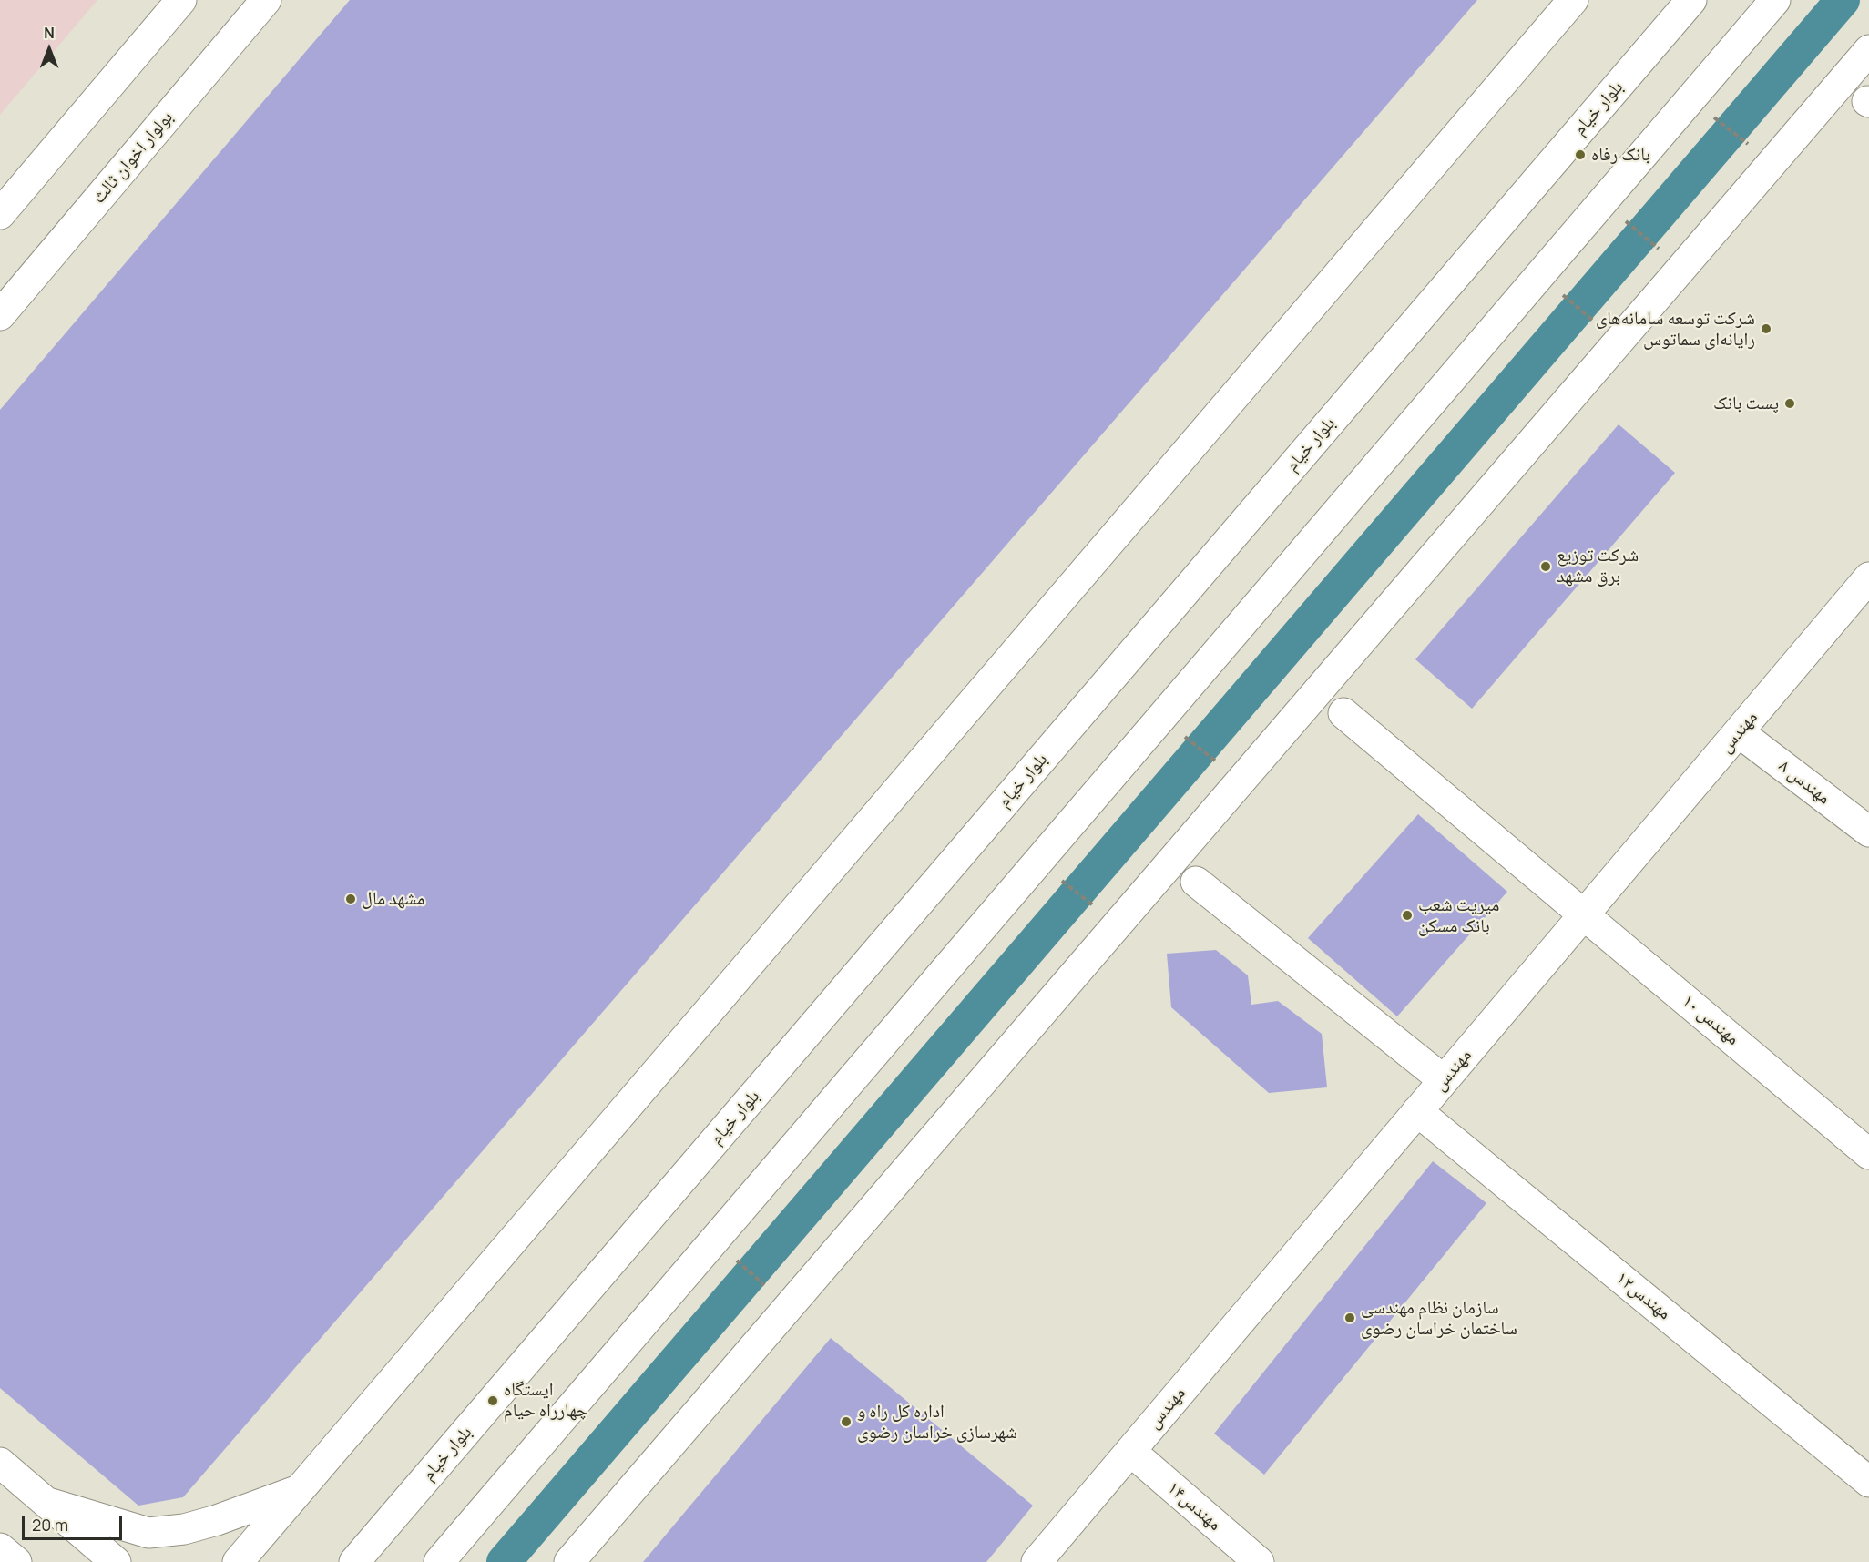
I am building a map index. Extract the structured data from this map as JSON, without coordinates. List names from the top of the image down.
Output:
{
  "streets": {
    "street": [
      "بلوار خیام",
      "بولوار اخوان ثالث",
      "مهندس",
      "مهندس ۸",
      "مهندس ۱۰",
      "مهندس۱۲",
      "مهندس۱۴"
    ]
  },
  "crossings": [
    ["مهندس", "مهندس ۸"],
    ["مهندس", "مهندس ۱۰"],
    ["مهندس", "مهندس۱۲"],
    ["مهندس", "مهندس۱۴"]
  ],
  "places": [
    "بانک رفاه",
    "شرکت توسعه سامانه‌های رایانه‌ای سماتوس",
    "پست بانک",
    "شرکت توزیع برق مشهد",
    "مشهد مال",
    "میریت شعب بانک مسکن",
    "سازمان نظام مهندسی ساختمان خراسان رضوی",
    "ایستگاه چهارراه حیام",
    "اداره کل راه و شهرسازی خراسان رضوی"
  ],
  "scale_bar": "20 m",
  "north": "top"
}
